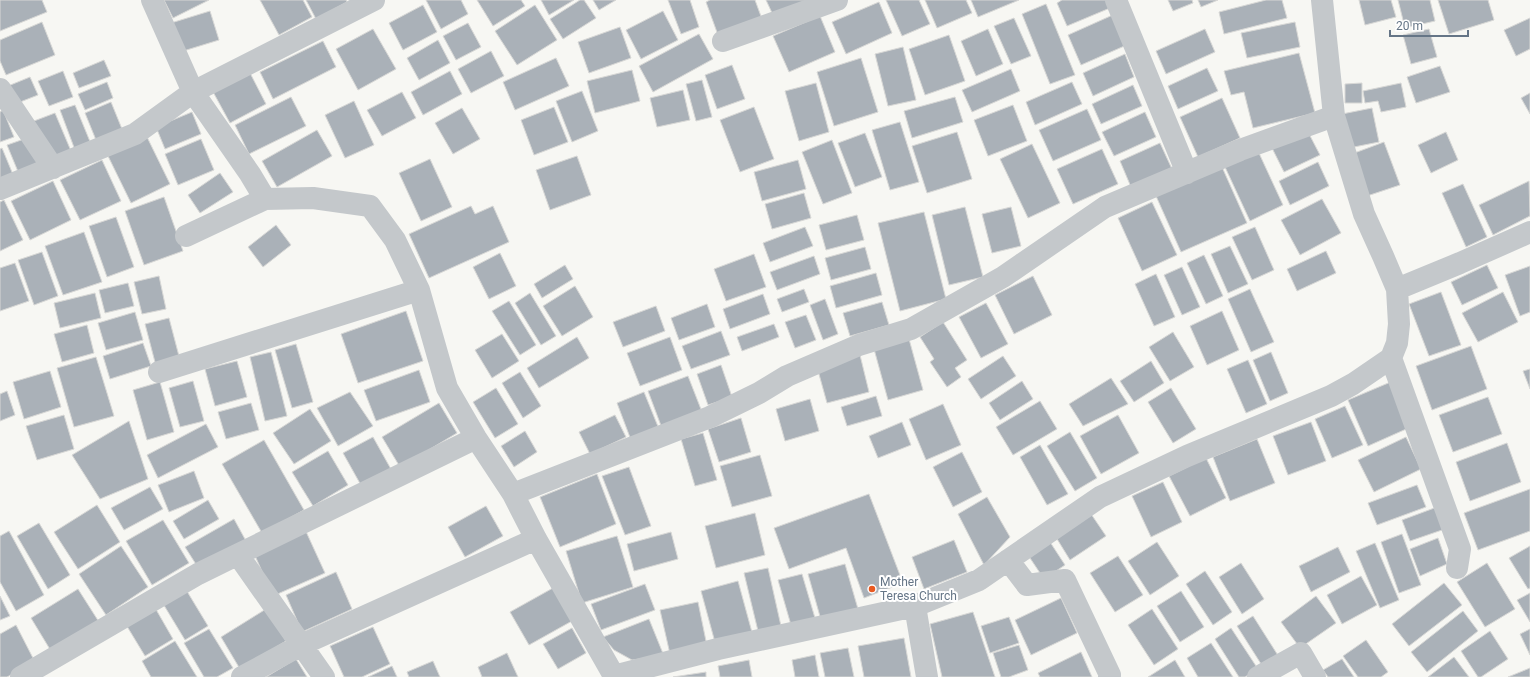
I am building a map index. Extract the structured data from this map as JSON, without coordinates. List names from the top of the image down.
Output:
{
  "places": ["Mother Teresa Church"],
  "scale_bar": "20 m"
}
